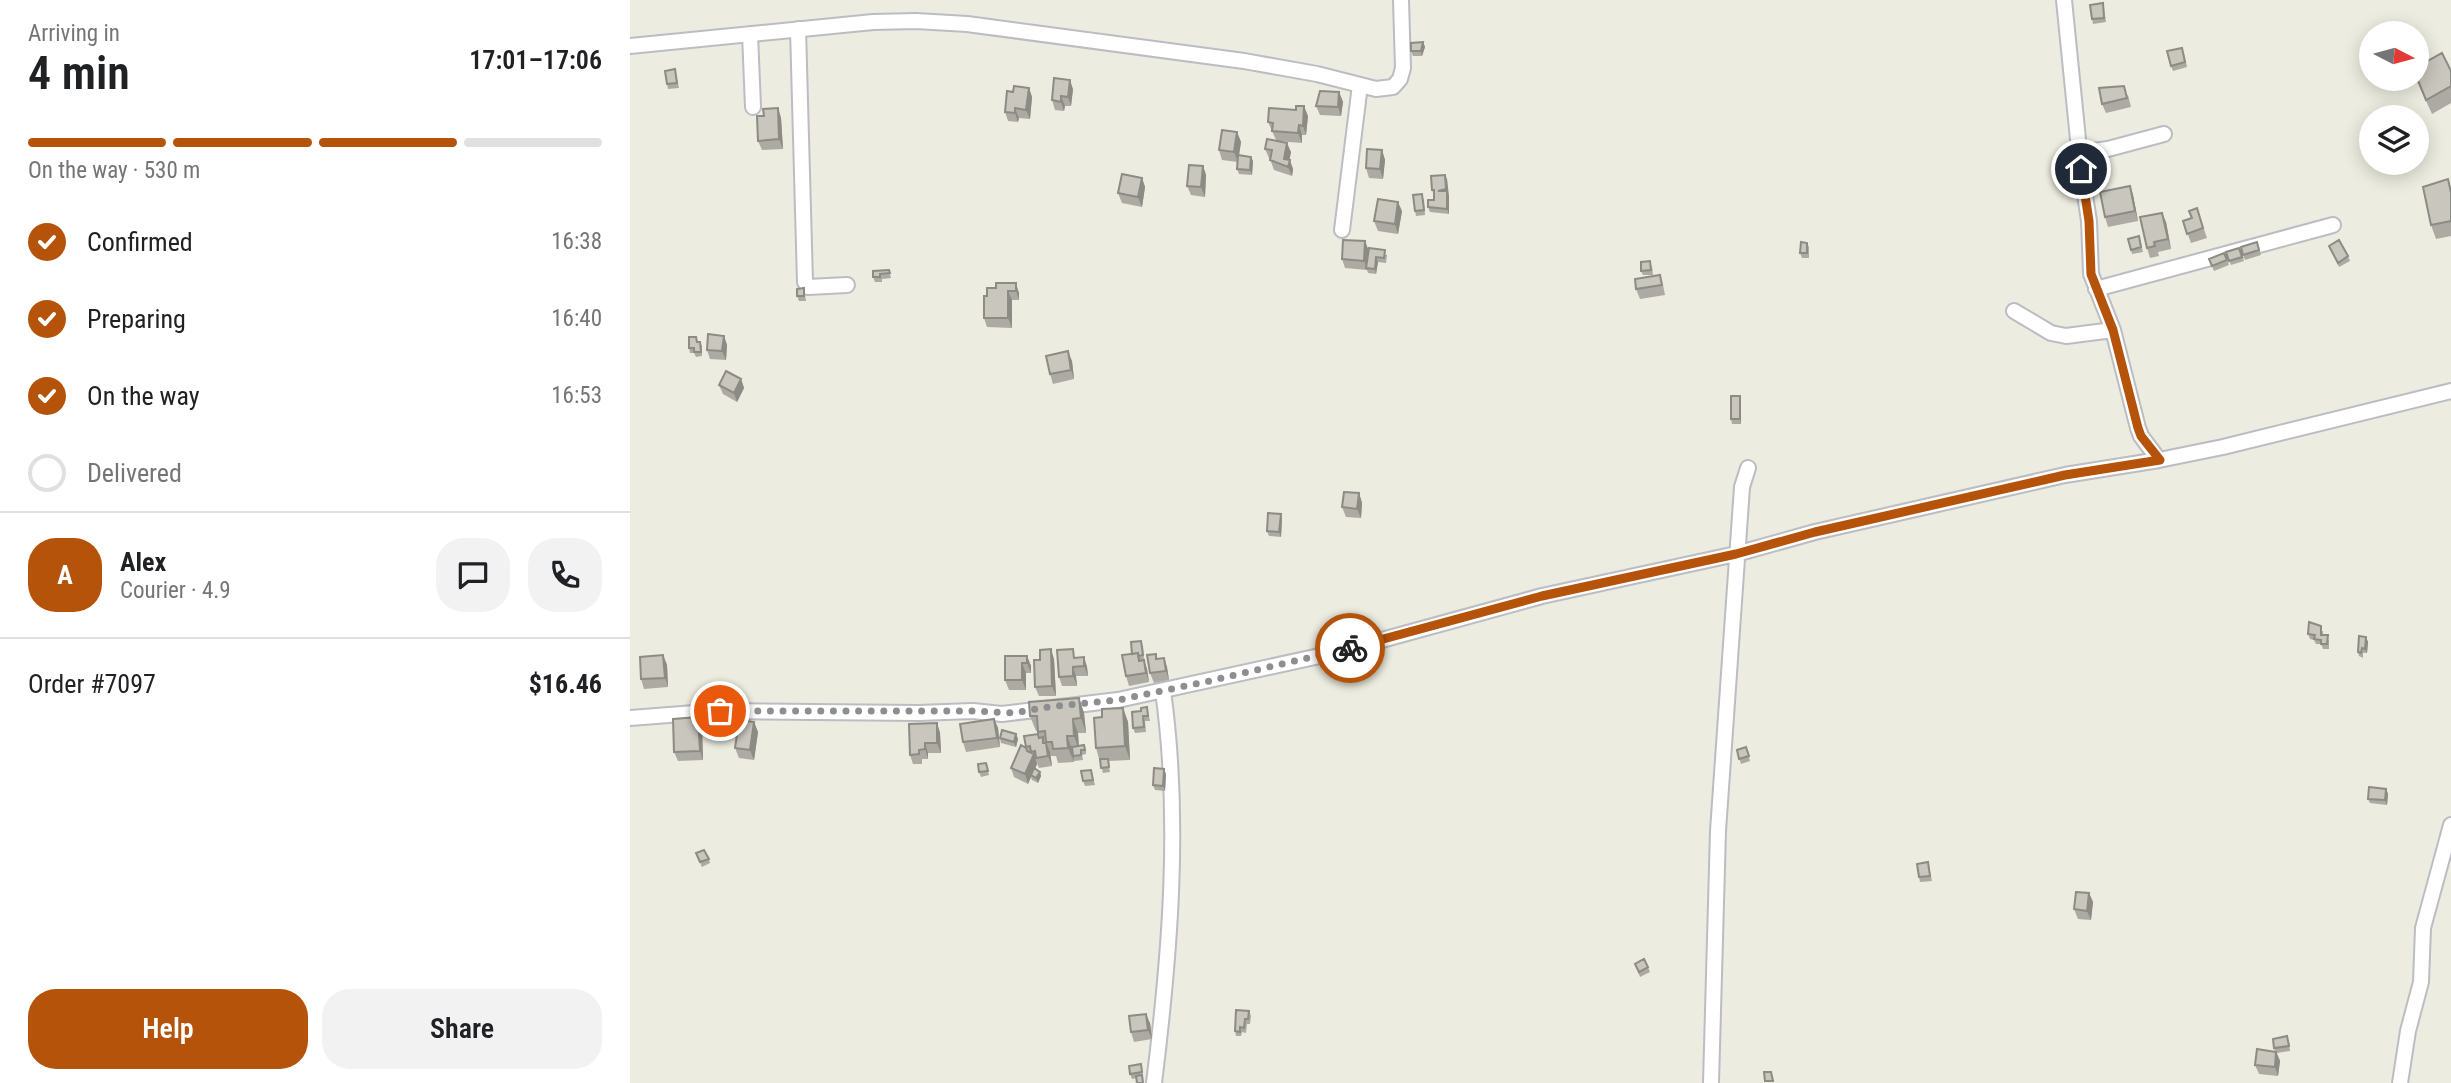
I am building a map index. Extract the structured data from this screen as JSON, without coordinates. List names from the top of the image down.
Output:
{
  "north": "right",
  "page": {
    "heading": ["4 min", "Arriving in", "17:01–17:06"],
    "panel": [
      "Alex",
      "Courier · 4.9",
      "Order #7097",
      "$16.46"
    ],
    "bar": "On the way · 530 m",
    "list": [
      ["Confirmed", "16:38"],
      ["Preparing", "16:40"],
      ["On the way", "16:53"],
      "Delivered"
    ],
    "round": "A",
    "buttons": ["Help", "Share"]
  }
}
